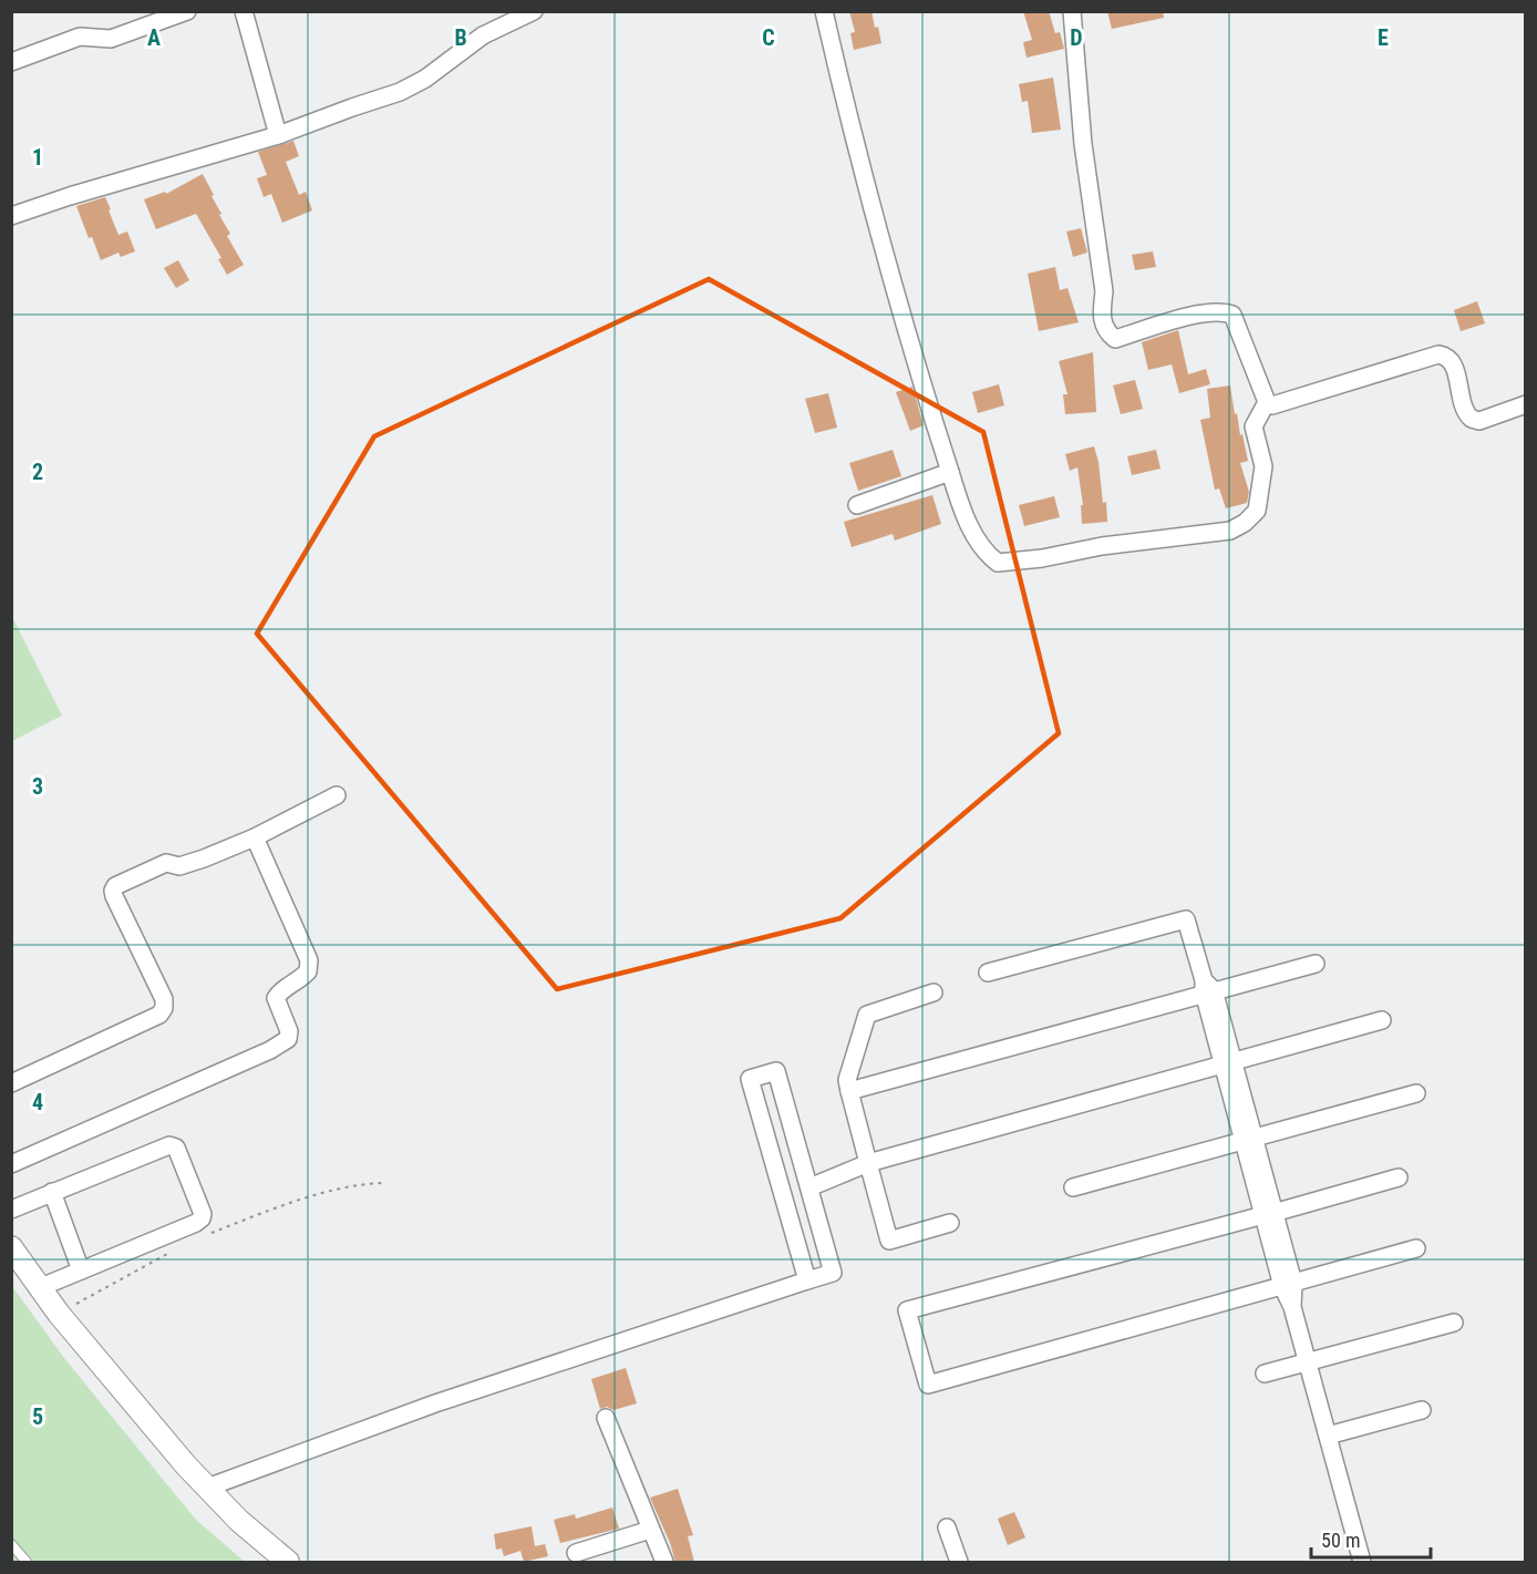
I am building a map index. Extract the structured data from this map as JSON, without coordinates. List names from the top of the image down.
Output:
{
  "scale_bar": "50 m",
  "grid": {
    "columns": [
      "A",
      "B",
      "C",
      "D",
      "E"
    ],
    "rows": [
      "1",
      "2",
      "3",
      "4",
      "5"
    ]
  }
}
